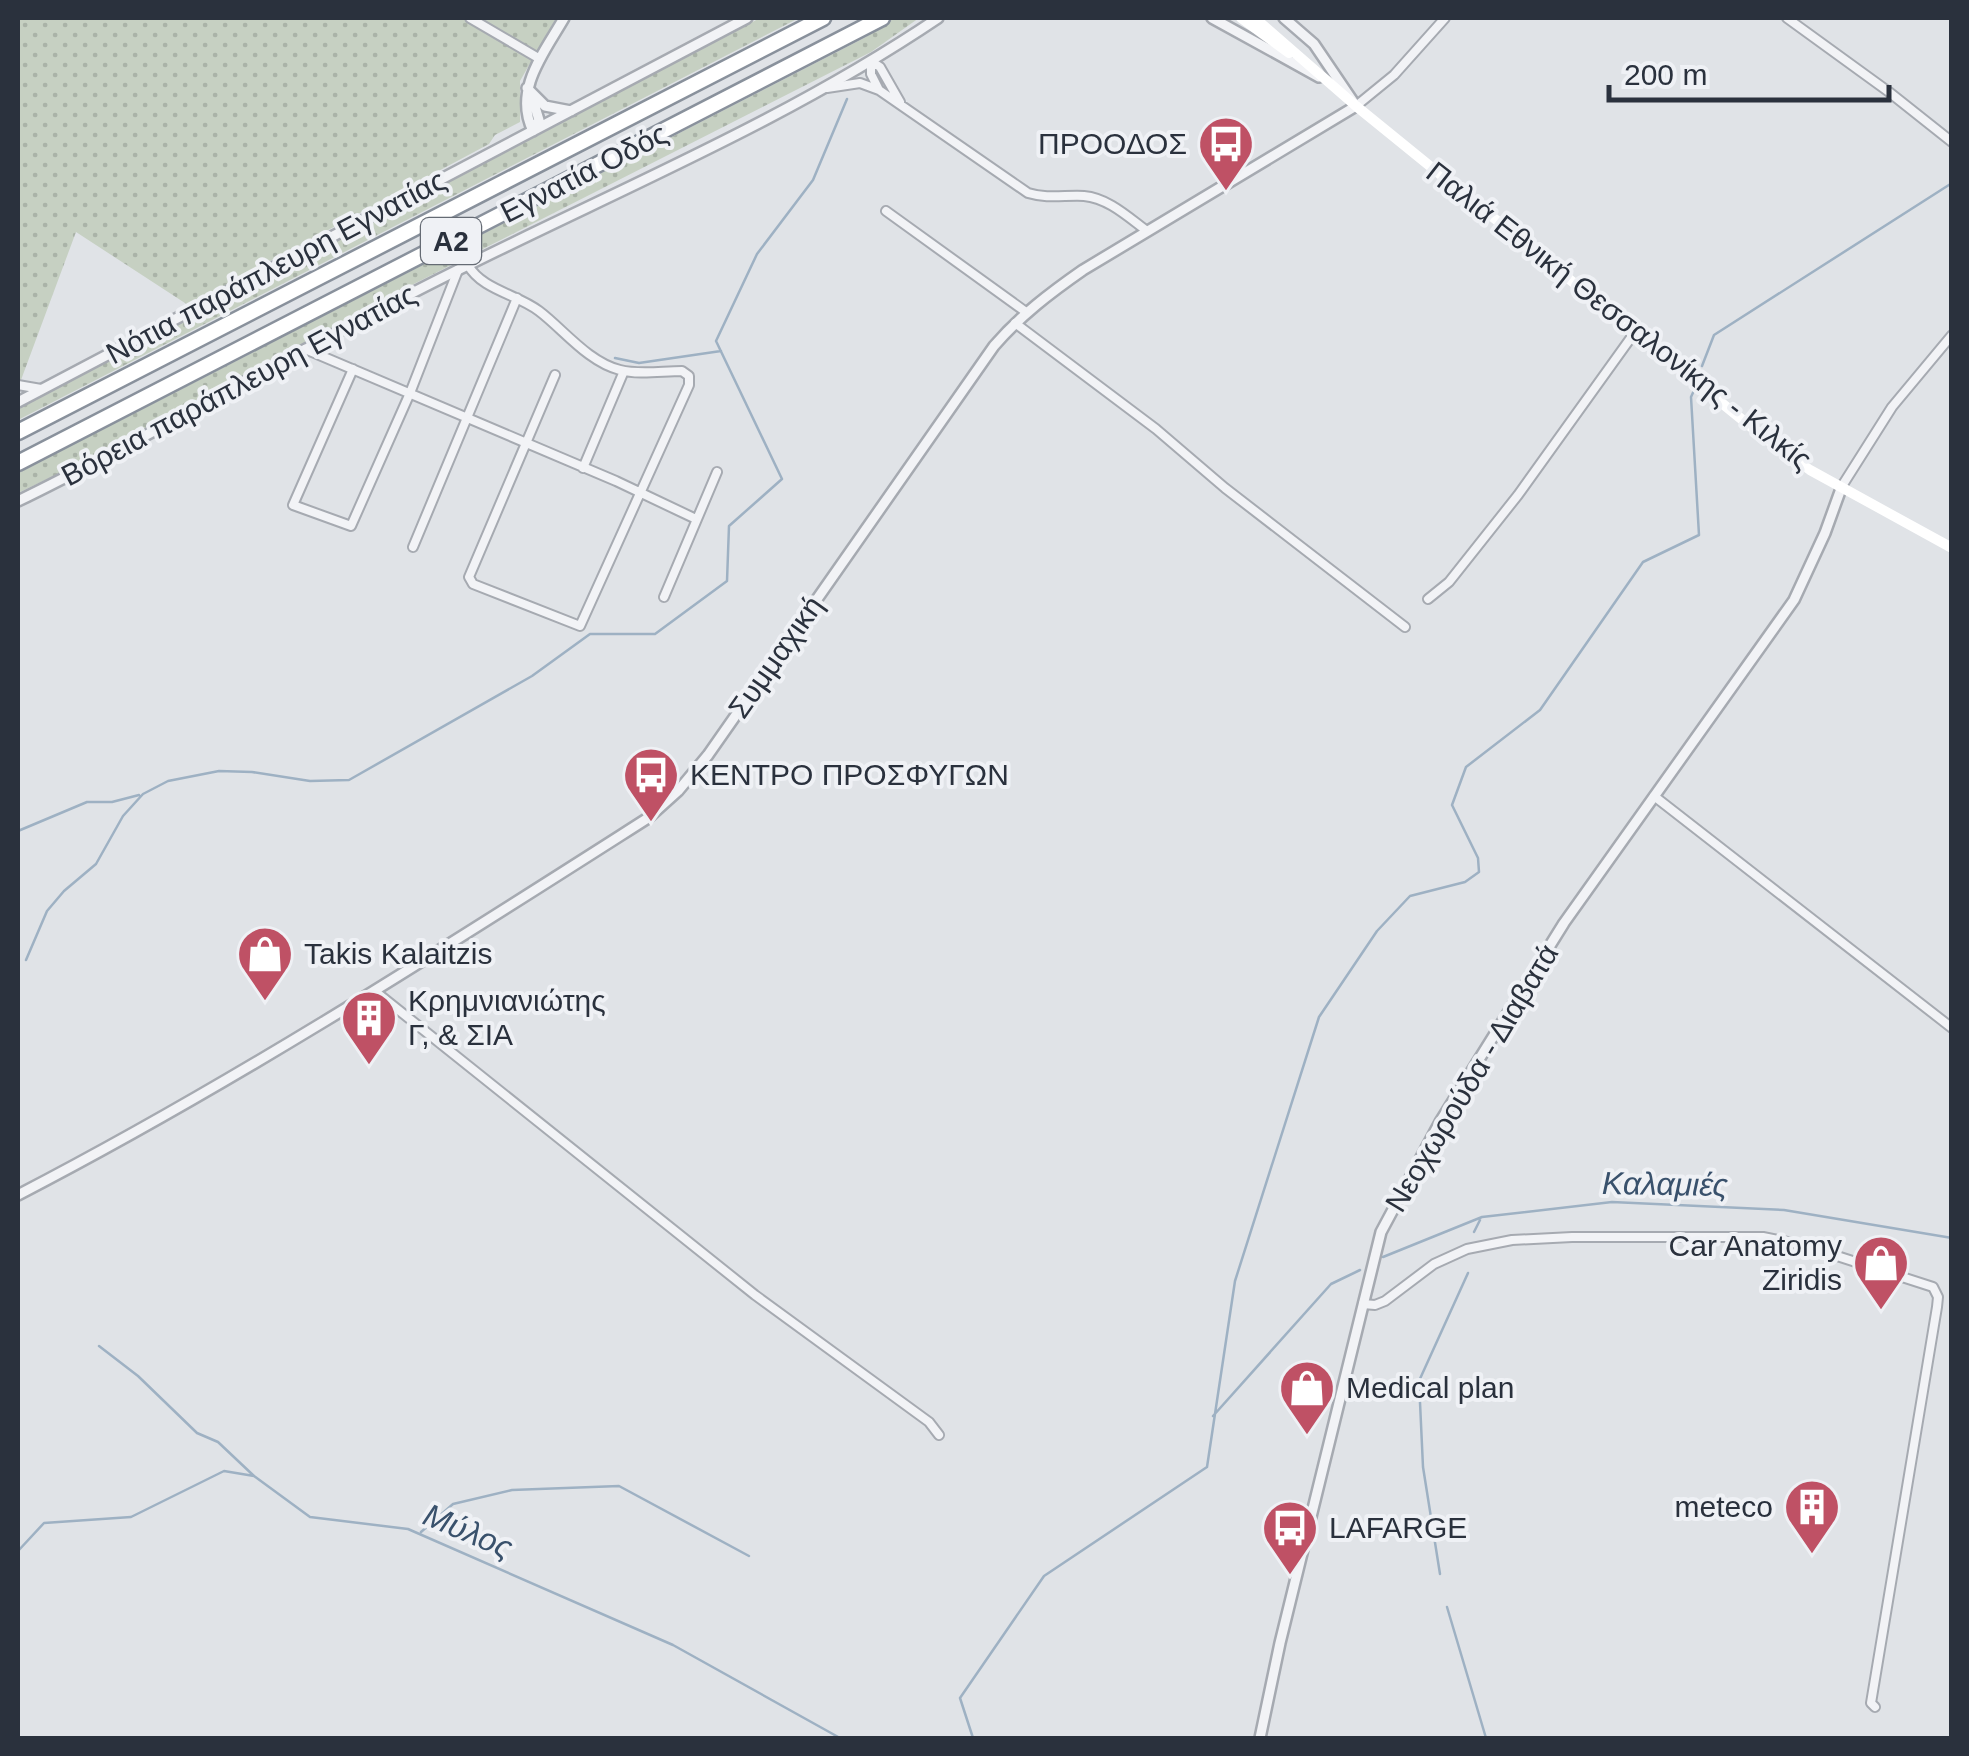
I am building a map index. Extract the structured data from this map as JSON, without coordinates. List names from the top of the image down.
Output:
{
  "streets": {
    "highway": ["Εγνατία Οδός", "Α2"],
    "main road": ["Παλιά Εθνική Θεσσαλονίκης - Κιλκίς"],
    "street": [
      "Νότια παράπλευρη Εγνατίας",
      "Βόρεια παράπλευρη Εγνατίας",
      "Συμμαχική",
      "Νεοχωρούδα - Διαβατά"
    ]
  },
  "crossings": [
    ["Παλιά Εθνική Θεσσαλονίκης - Κιλκίς", "Συμμαχική"],
    ["Παλιά Εθνική Θεσσαλονίκης - Κιλκίς", "Νεοχωρούδα - Διαβατά"]
  ],
  "water": ["Καλαμιές", "Μύλος"],
  "places": {
    "bus stop": ["ΠΡΟΟΔΟΣ", "ΚΕΝΤΡΟ ΠΡΟΣΦΥΓΩΝ", "LAFARGE"],
    "shop": ["Takis Kalaitzis", "Car Anatomy Ziridis", "Medical plan"],
    "building": ["Κρημνιανιώτης Γ, & ΣΙΑ", "meteco"]
  },
  "scale_bar": "200 m"
}
